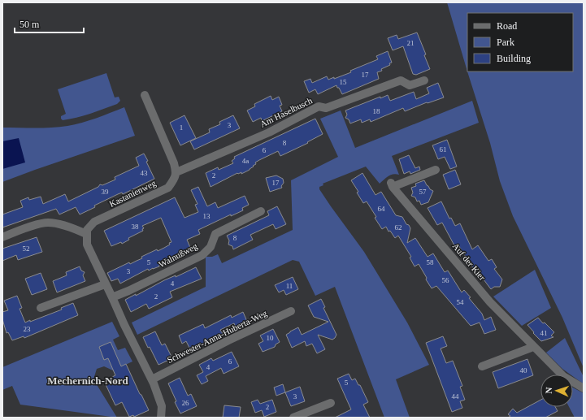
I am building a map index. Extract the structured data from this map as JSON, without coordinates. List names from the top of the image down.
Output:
{
  "streets": {
    "street": [
      "Am Haselbusch",
      "Kastanienweg",
      "Walnußweg",
      "Auf der Kier",
      "Schwester-Anna-Huberta-Weg"
    ]
  },
  "crossings": [
    ["Am Haselbusch", "Kastanienweg"]
  ],
  "districts": ["Mechernich-Nord"],
  "house_numbers": [
    "21",
    "17",
    "15",
    "18",
    "3",
    "1",
    "8",
    "61",
    "6",
    "4a",
    "43",
    "2",
    "17",
    "39",
    "57",
    "64",
    "13",
    "38",
    "62",
    "8",
    "52",
    "5",
    "58",
    "3",
    "56",
    "4",
    "11",
    "2",
    "54",
    "23",
    "41",
    "10",
    "6",
    "4",
    "40",
    "5",
    "3",
    "44",
    "26",
    "2"
  ],
  "legend": ["Road", "Park", "Building"],
  "scale_bar": "50 m",
  "north": "left"
}
